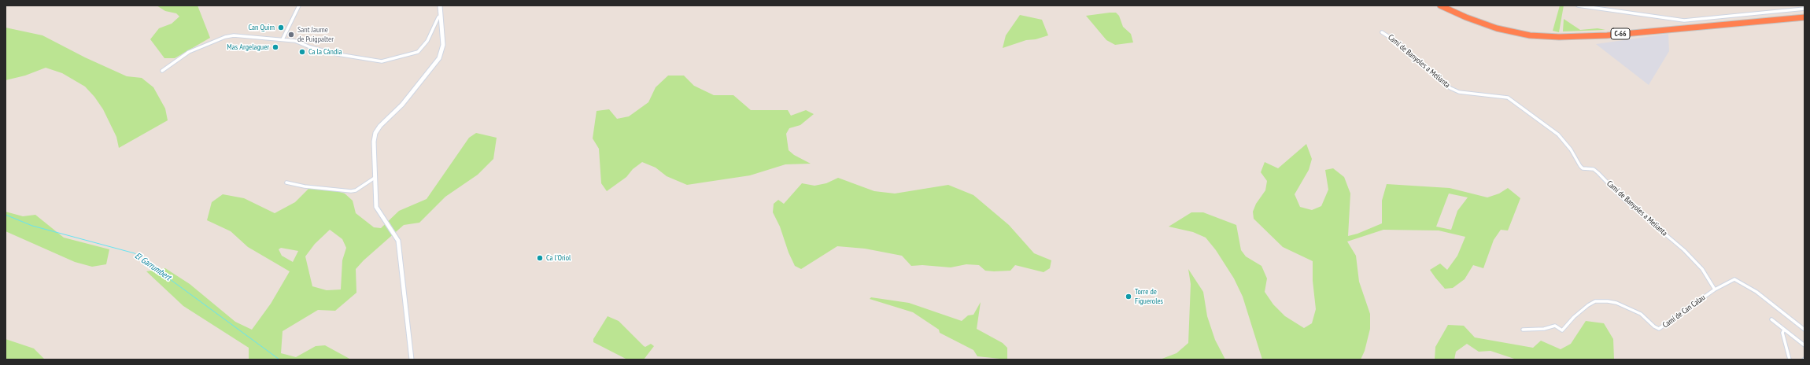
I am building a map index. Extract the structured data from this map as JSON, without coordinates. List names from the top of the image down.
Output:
{
  "streets": {
    "highway": ["C-66"],
    "street": ["Camí de Banyoles a Melianta", "Camí de Can Calau"]
  },
  "crossings": [
    ["Camí de Banyoles a Melianta", "Camí de Can Calau"]
  ],
  "water": ["El Garrumbert"],
  "places": [
    "Can Quim",
    "Sant Jaume de Puigpalter",
    "Mas Argelaguer",
    "Ca la Càndia",
    "Ca l'Oriol",
    "Torre de Figueroles"
  ]
}
